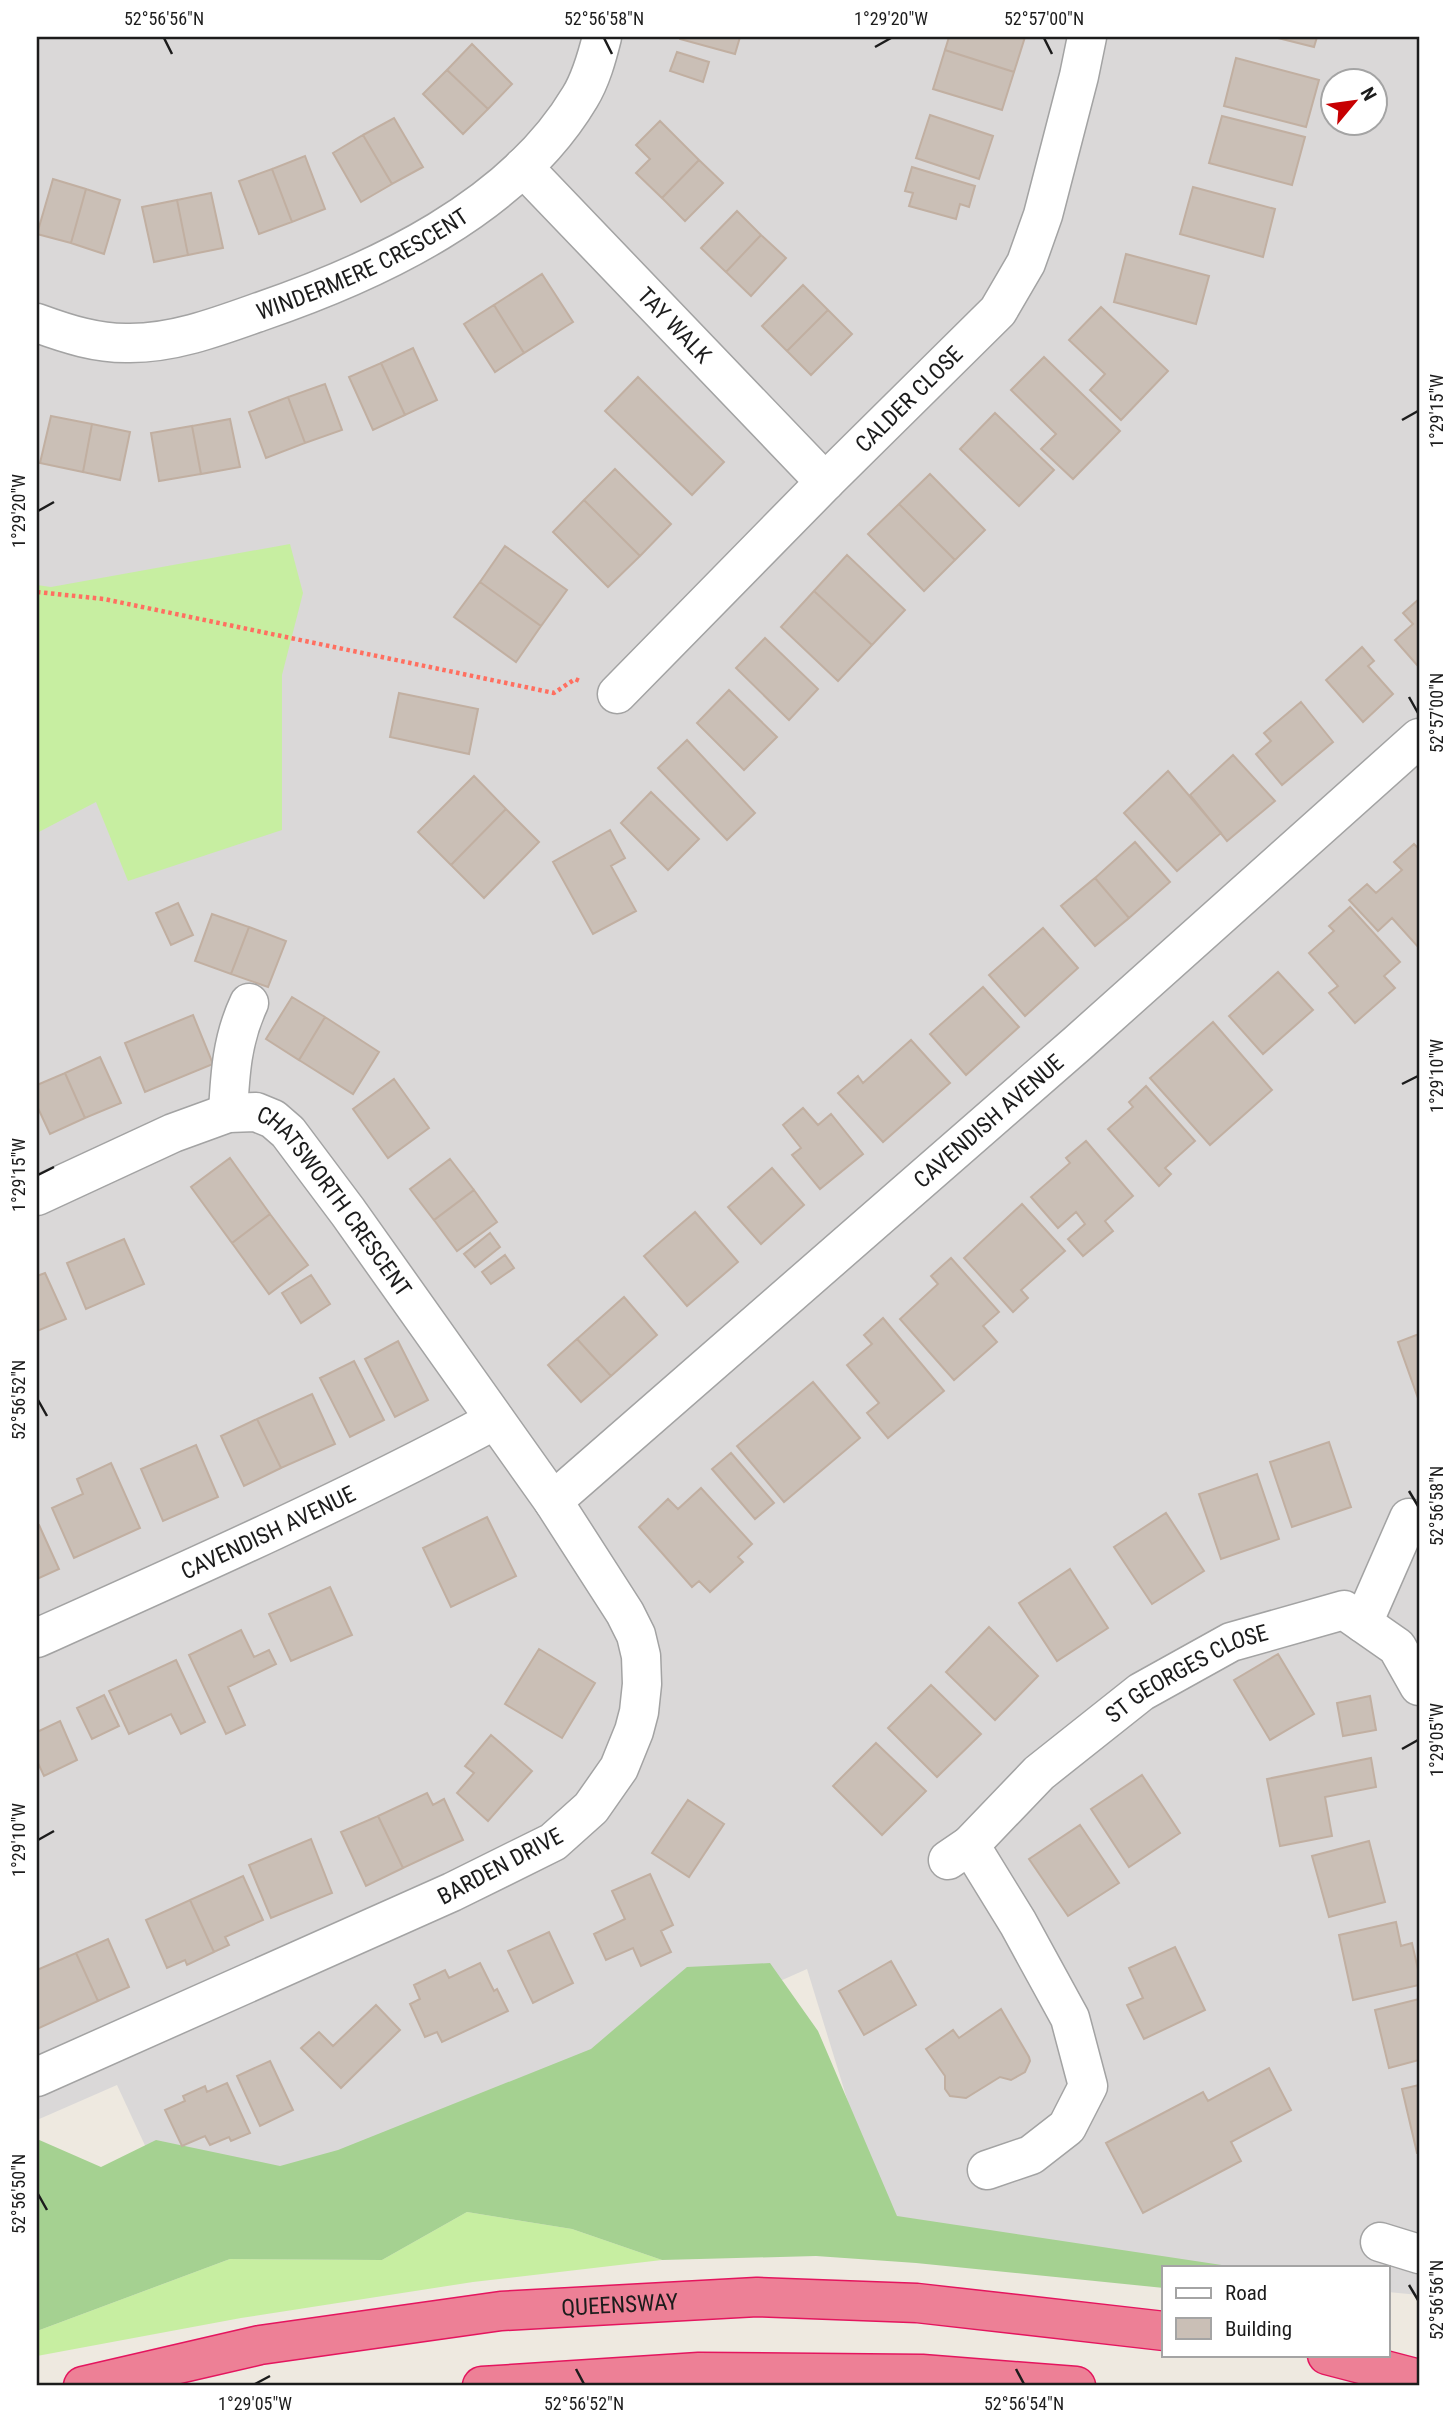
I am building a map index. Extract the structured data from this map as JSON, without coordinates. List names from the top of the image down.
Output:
{
  "streets": {
    "highway": ["QUEENSWAY"],
    "street": [
      "WINDERMERE CRESCENT",
      "TAY WALK",
      "CALDER CLOSE",
      "CAVENDISH AVENUE",
      "CHATSWORTH CRESCENT",
      "ST GEORGES CLOSE",
      "BARDEN DRIVE"
    ]
  },
  "crossings": [
    ["WINDERMERE CRESCENT", "TAY WALK"],
    ["TAY WALK", "CALDER CLOSE"],
    ["CAVENDISH AVENUE", "CHATSWORTH CRESCENT"],
    ["CAVENDISH AVENUE", "BARDEN DRIVE"],
    ["CHATSWORTH CRESCENT", "BARDEN DRIVE"]
  ],
  "legend": ["Road", "Building"],
  "north": "top right",
  "coordinates": [
    "52°56'56\"N",
    "52°56'58\"N",
    "1°29'20\"W",
    "52°57'00\"N",
    "1°29'15\"W",
    "1°29'10\"W",
    "52°56'52\"N",
    "1°29'05\"W",
    "52°56'50\"N",
    "52°56'54\"N"
  ]
}
